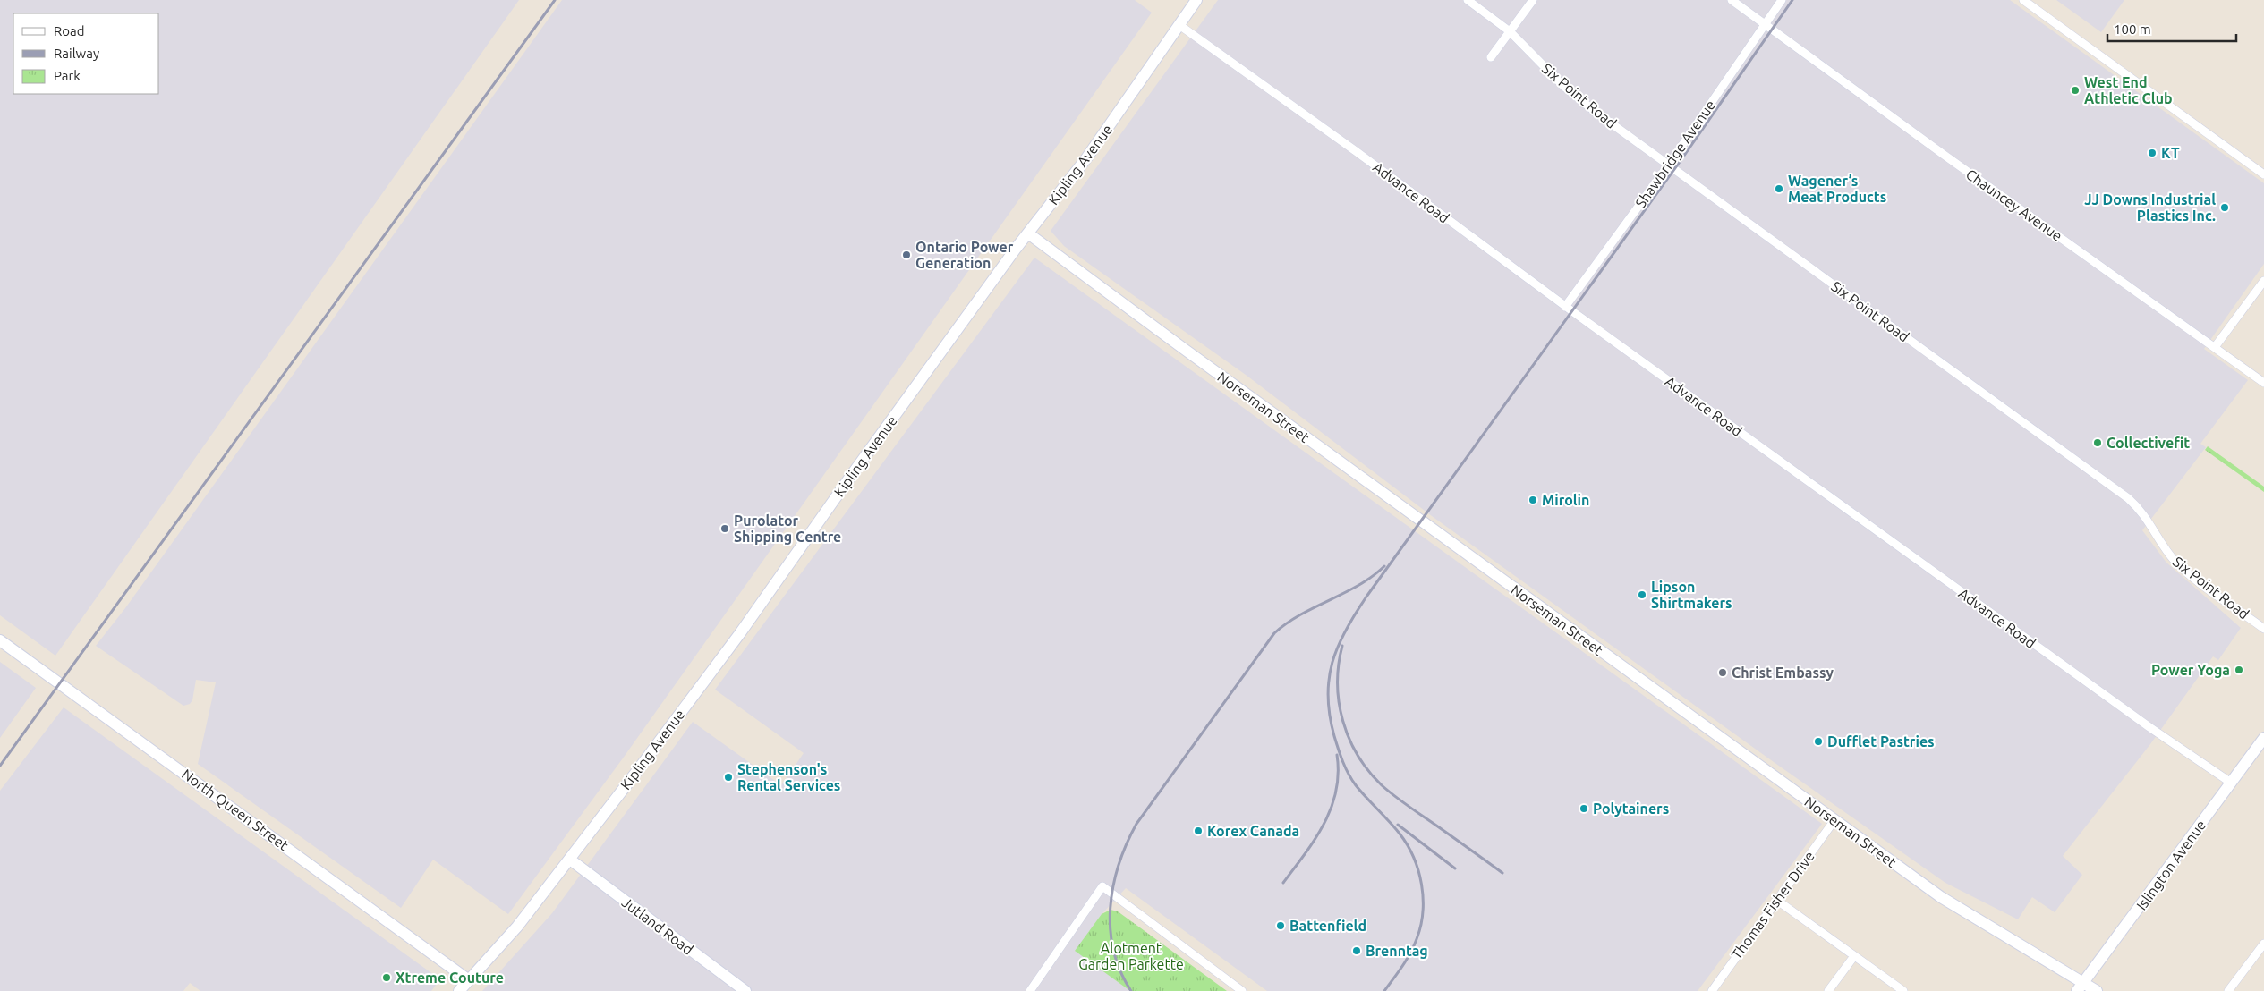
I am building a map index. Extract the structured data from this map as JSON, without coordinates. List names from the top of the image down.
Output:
{
  "streets": {
    "main road": [
      "Kipling Avenue",
      "Norseman Street",
      "North Queen Street",
      "Islington Avenue",
      "Jutland Road"
    ],
    "street": [
      "Six Point Road",
      "Shawbridge Avenue",
      "Advance Road",
      "Chauncey Avenue",
      "Thomas Fisher Drive"
    ]
  },
  "crossings": [
    ["Six Point Road", "Shawbridge Avenue"],
    ["Shawbridge Avenue", "Advance Road"],
    ["Shawbridge Avenue", "Chauncey Avenue"],
    ["Kipling Avenue", "Advance Road"],
    ["Kipling Avenue", "Norseman Street"],
    ["Kipling Avenue", "North Queen Street"],
    ["Kipling Avenue", "Jutland Road"],
    ["Advance Road", "Islington Avenue"],
    ["Norseman Street", "Islington Avenue"],
    ["Norseman Street", "Thomas Fisher Drive"]
  ],
  "parks": ["Alotment Garden Parkette"],
  "places": [
    "West End Athletic Club",
    "KT",
    "Wagener’s Meat Products",
    "JJ Downs Industrial Plastics Inc.",
    "Ontario Power Generation",
    "Collectivefit",
    "Mirolin",
    "Purolator Shipping Centre",
    "Lipson Shirtmakers",
    "Power Yoga",
    "Christ Embassy",
    "Dufflet Pastries",
    "Stephenson's Rental Services",
    "Polytainers",
    "Korex Canada",
    "Battenfield",
    "Brenntag",
    "Xtreme Couture"
  ],
  "legend": ["Road", "Railway", "Park"],
  "scale_bar": "100 m"
}
